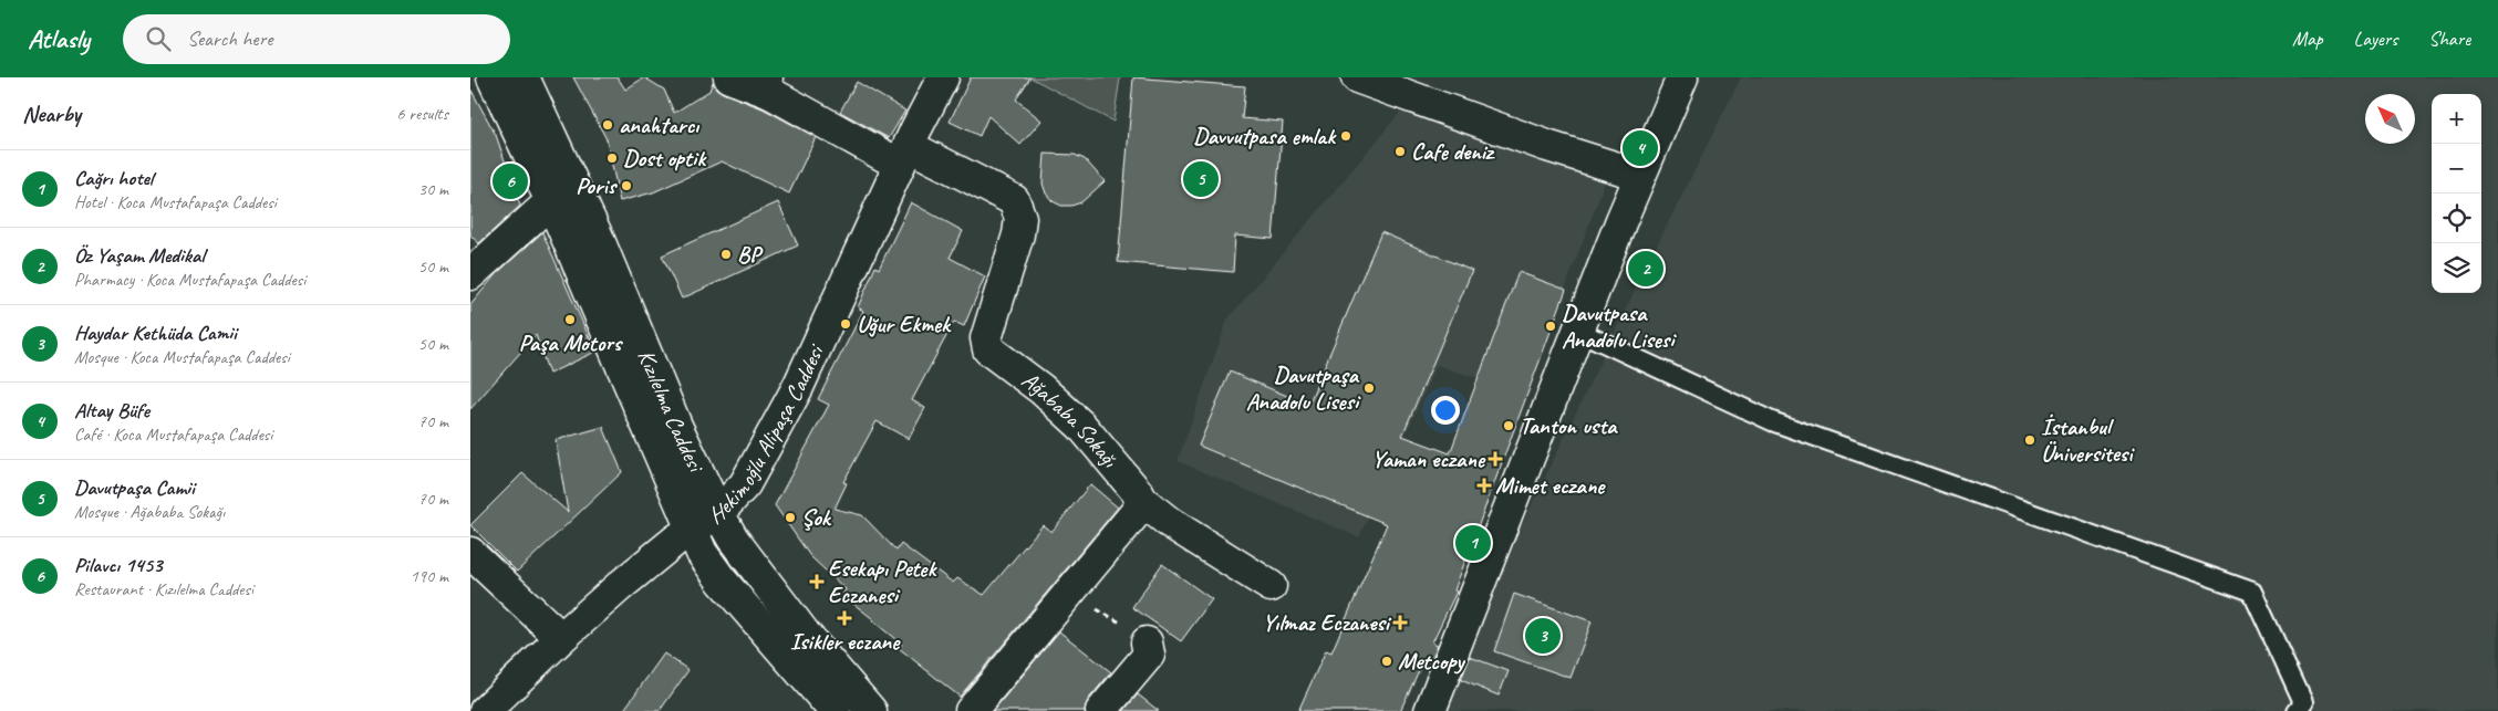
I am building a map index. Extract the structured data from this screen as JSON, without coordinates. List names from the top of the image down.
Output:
{
  "streets": {
    "street": ["Kızılelma Caddesi", "Ağababa Sokağı", "Hekimoğlu Alipaşa Caddesi"]
  },
  "crossings": [
    ["Kızılelma Caddesi", "Hekimoğlu Alipaşa Caddesi"],
    ["Ağababa Sokağı", "Hekimoğlu Alipaşa Caddesi"]
  ],
  "places": {
    "other": [
      "anahtarcı",
      "Davvutpasa emlak",
      "Cafe deniz",
      "Dost optik",
      "Poris",
      "BP",
      "Paşa Motors",
      "Uğur Ekmek",
      "Davutpasa Anadolu Lisesi",
      "Davutpaşa Anadolu Lisesi",
      "Tanton usta",
      "İstanbul Üniversitesi",
      "Şok",
      "Metcopy"
    ],
    "health": [
      "Yaman eczane",
      "Mimet eczane",
      "Esekapı Petek Eczanesi",
      "Isikler eczane",
      "Yılmaz Eczanesi"
    ]
  },
  "north": "top left",
  "page": {
    "header": "Atlasly",
    "search": "Search here",
    "nav": ["Map", "Layers", "Share"],
    "heading": ["Nearby", "6 results"],
    "map_buttons": ["+", "−"],
    "pins": [
      "4",
      "5",
      "6",
      "2",
      "1",
      "3"
    ],
    "list": [
      {
        "mark": "1",
        "name": "Cağrı hotel",
        "note": "Hotel · Koca Mustafapaşa Caddesi",
        "value": "30 m"
      },
      {
        "mark": "2",
        "name": "Öz Yaşam Medikal",
        "note": "Pharmacy · Koca Mustafapaşa Caddesi",
        "value": "50 m"
      },
      {
        "mark": "3",
        "name": "Haydar Kethüda Camii",
        "note": "Mosque · Koca Mustafapaşa Caddesi",
        "value": "50 m"
      },
      {
        "mark": "4",
        "name": "Altay Büfe",
        "note": "Café · Koca Mustafapaşa Caddesi",
        "value": "70 m"
      },
      {
        "mark": "5",
        "name": "Davutpaşa Camii",
        "note": "Mosque · Ağababa Sokağı",
        "value": "70 m"
      },
      {
        "mark": "6",
        "name": "Pilavcı 1453",
        "note": "Restaurant · Kızılelma Caddesi",
        "value": "190 m"
      }
    ]
  }
}
